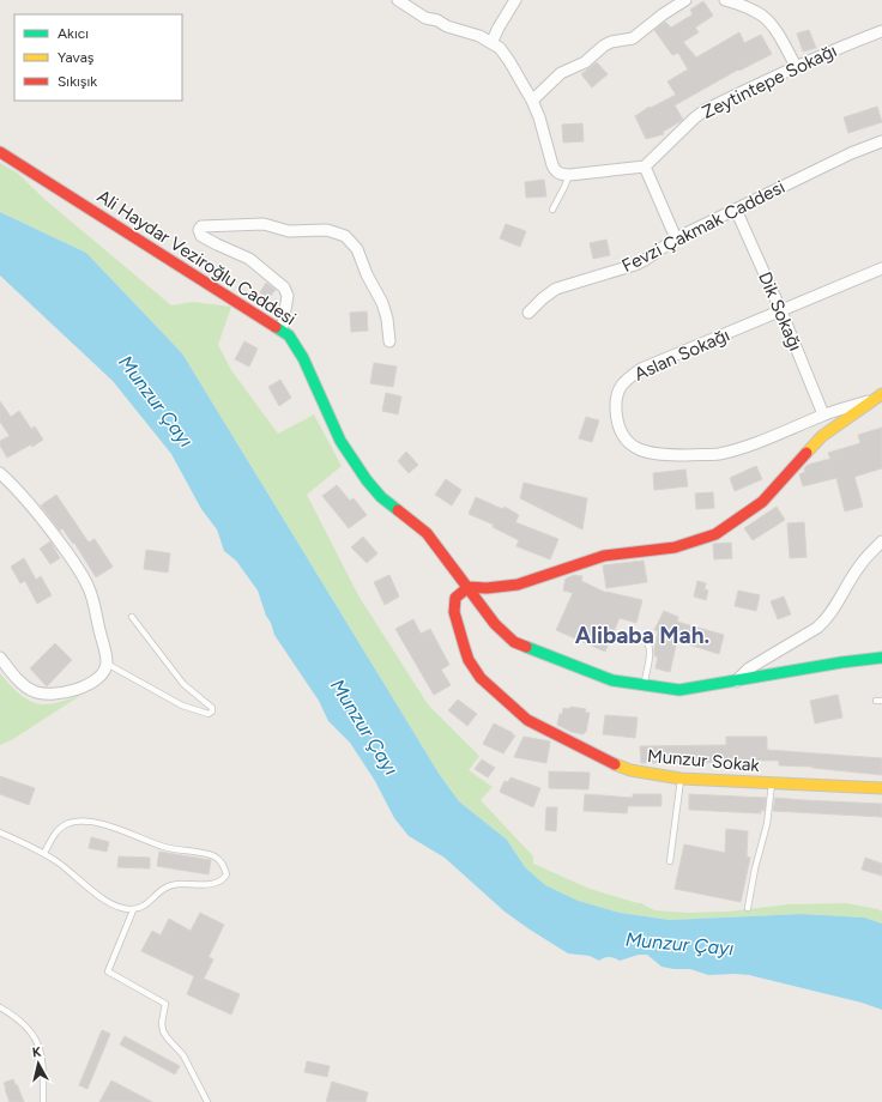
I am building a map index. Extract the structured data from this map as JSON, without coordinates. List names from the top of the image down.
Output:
{
  "streets": {
    "main road": ["Ali Haydar Veziroğlu Caddesi", "Munzur Sokak"],
    "street": [
      "Zeytintepe Sokağı",
      "Fevzi Çakmak Caddesi",
      "Dik Sokağı",
      "Aslan Sokağı"
    ]
  },
  "crossings": [
    ["Fevzi Çakmak Caddesi", "Dik Sokağı"],
    ["Ali Haydar Veziroğlu Caddesi", "Munzur Sokak"],
    ["Dik Sokağı", "Aslan Sokağı"]
  ],
  "districts": ["Alibaba Mah."],
  "water": ["Munzur Çayı"],
  "legend": ["Akıcı", "Yavaş", "Sıkışık"],
  "north": "top"
}
